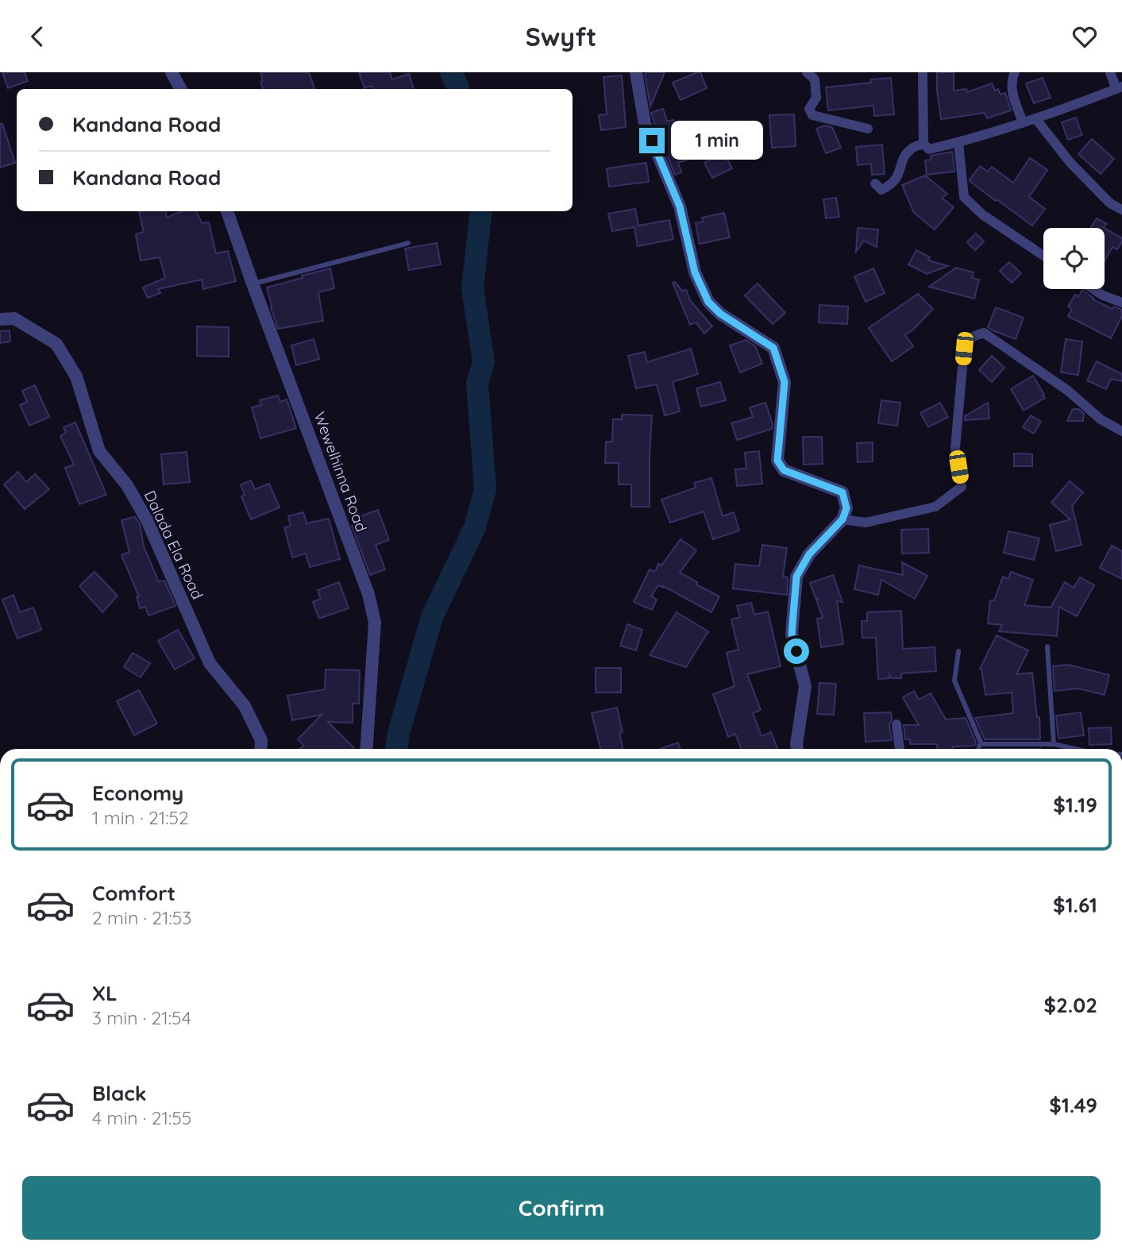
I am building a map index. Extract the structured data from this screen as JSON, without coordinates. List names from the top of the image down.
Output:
{
  "streets": {
    "street": ["Wewelhinna Road", "Dalada Ela Road"]
  },
  "page": {
    "header": "Swyft",
    "banner": ["Kandana Road", "Kandana Road"],
    "bubble": "1 min",
    "list": [
      {
        "name": "Economy",
        "note": "1 min · 21:52",
        "value": "$1.19"
      },
      {
        "name": "Comfort",
        "note": "2 min · 21:53",
        "value": "$1.61"
      },
      {
        "name": "XL",
        "note": "3 min · 21:54",
        "value": "$2.02"
      },
      {
        "name": "Black",
        "note": "4 min · 21:55",
        "value": "$1.49"
      }
    ],
    "buttons": "Confirm"
  }
}
